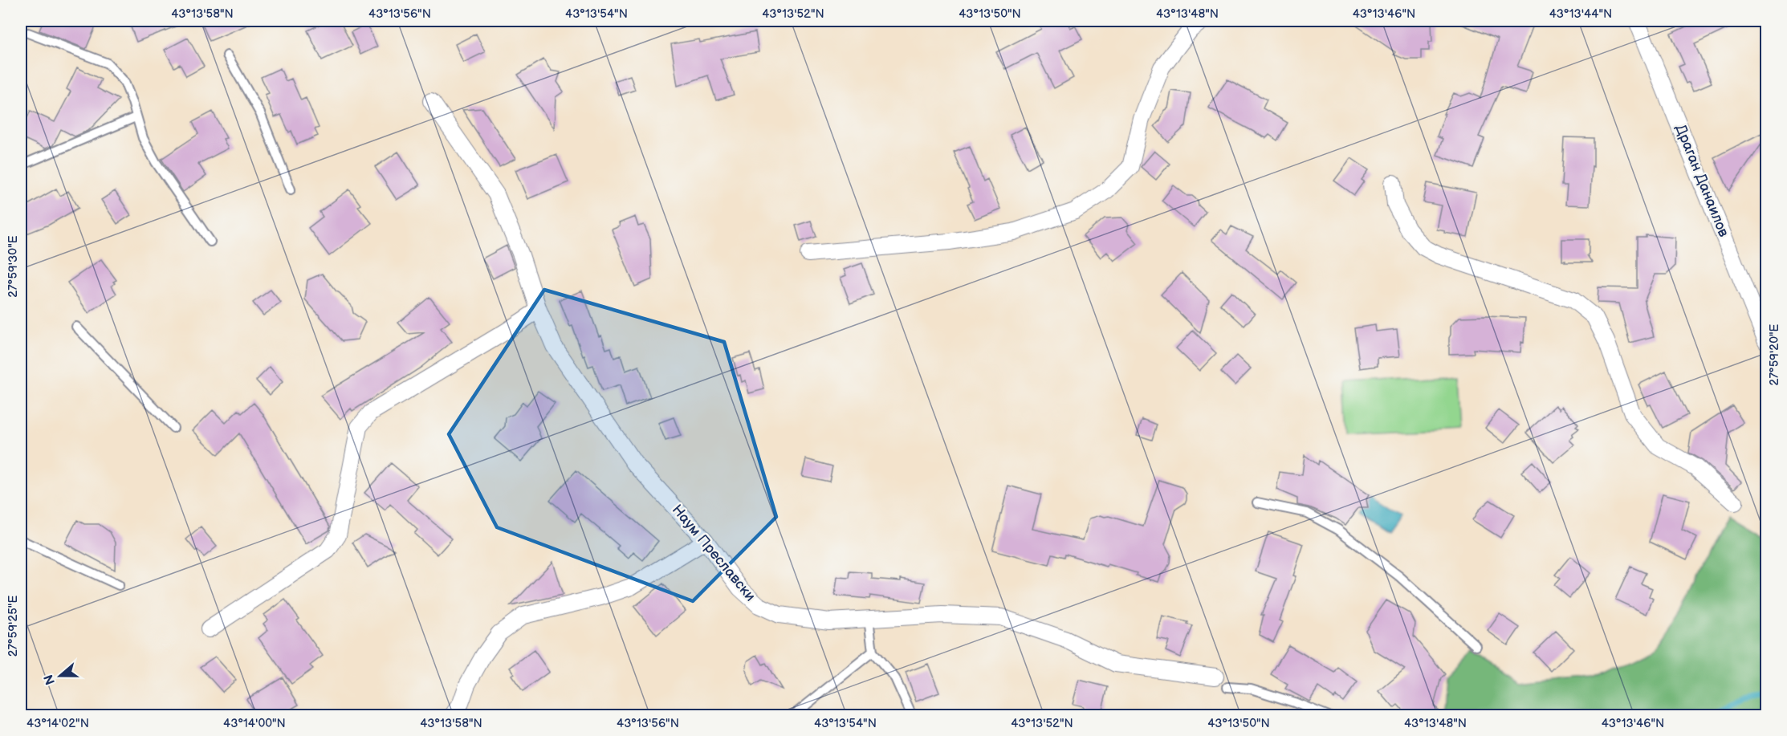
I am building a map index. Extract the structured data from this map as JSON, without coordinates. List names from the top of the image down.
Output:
{
  "streets": {
    "street": ["Драган Данаилов", "Наум Преславски"]
  },
  "north": "left",
  "coordinates": [
    "43°13'58\"N",
    "43°13'56\"N",
    "43°13'54\"N",
    "43°13'52\"N",
    "43°13'50\"N",
    "43°13'48\"N",
    "43°13'46\"N",
    "43°13'44\"N",
    "27°59'30\"E",
    "27°59'20\"E",
    "27°59'25\"E",
    "43°14'02\"N",
    "43°14'00\"N"
  ]
}
